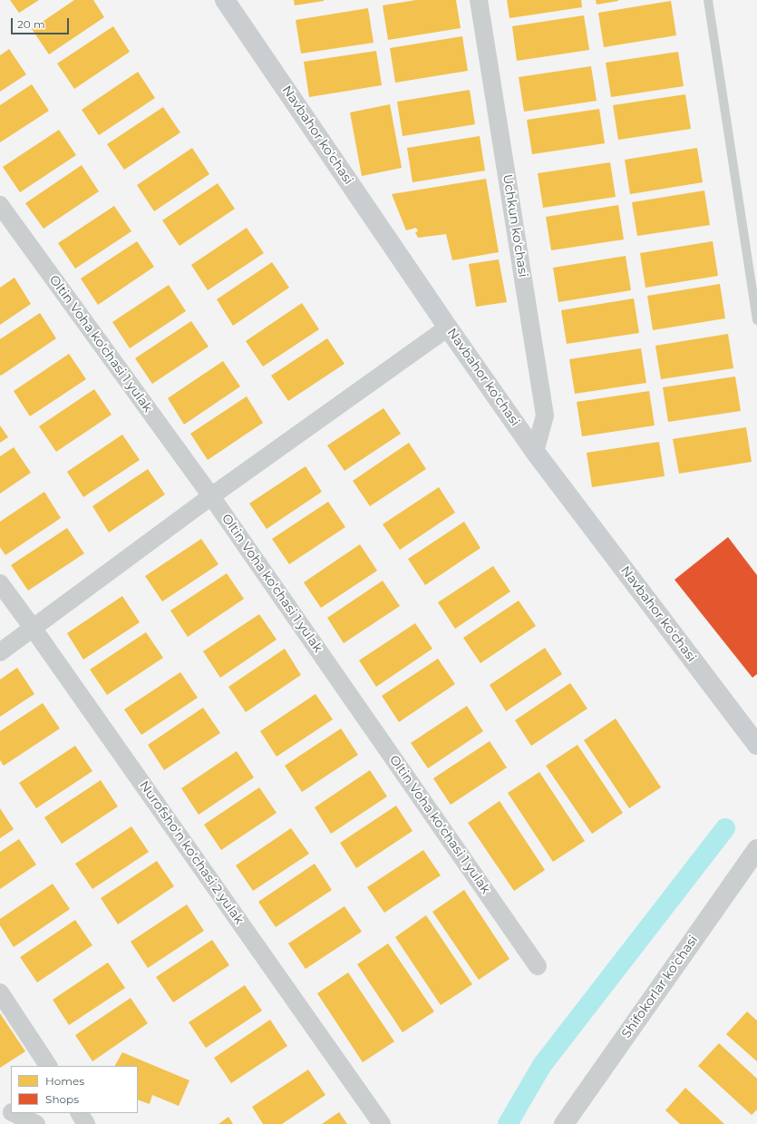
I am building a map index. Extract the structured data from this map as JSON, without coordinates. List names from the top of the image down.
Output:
{
  "streets": {
    "main road": ["Navbahor ko'chasi"],
    "street": [
      "Uchkun ko'chasi",
      "Oltin Voha ko'chasi 1 yulak",
      "Nurofsho'n ko'chasi 2 yulak",
      "Shifokorlar ko'chasi"
    ]
  },
  "crossings": [
    ["Navbahor ko'chasi", "Uchkun ko'chasi"]
  ],
  "legend": ["Homes", "Shops"],
  "scale_bar": "20 m"
}
